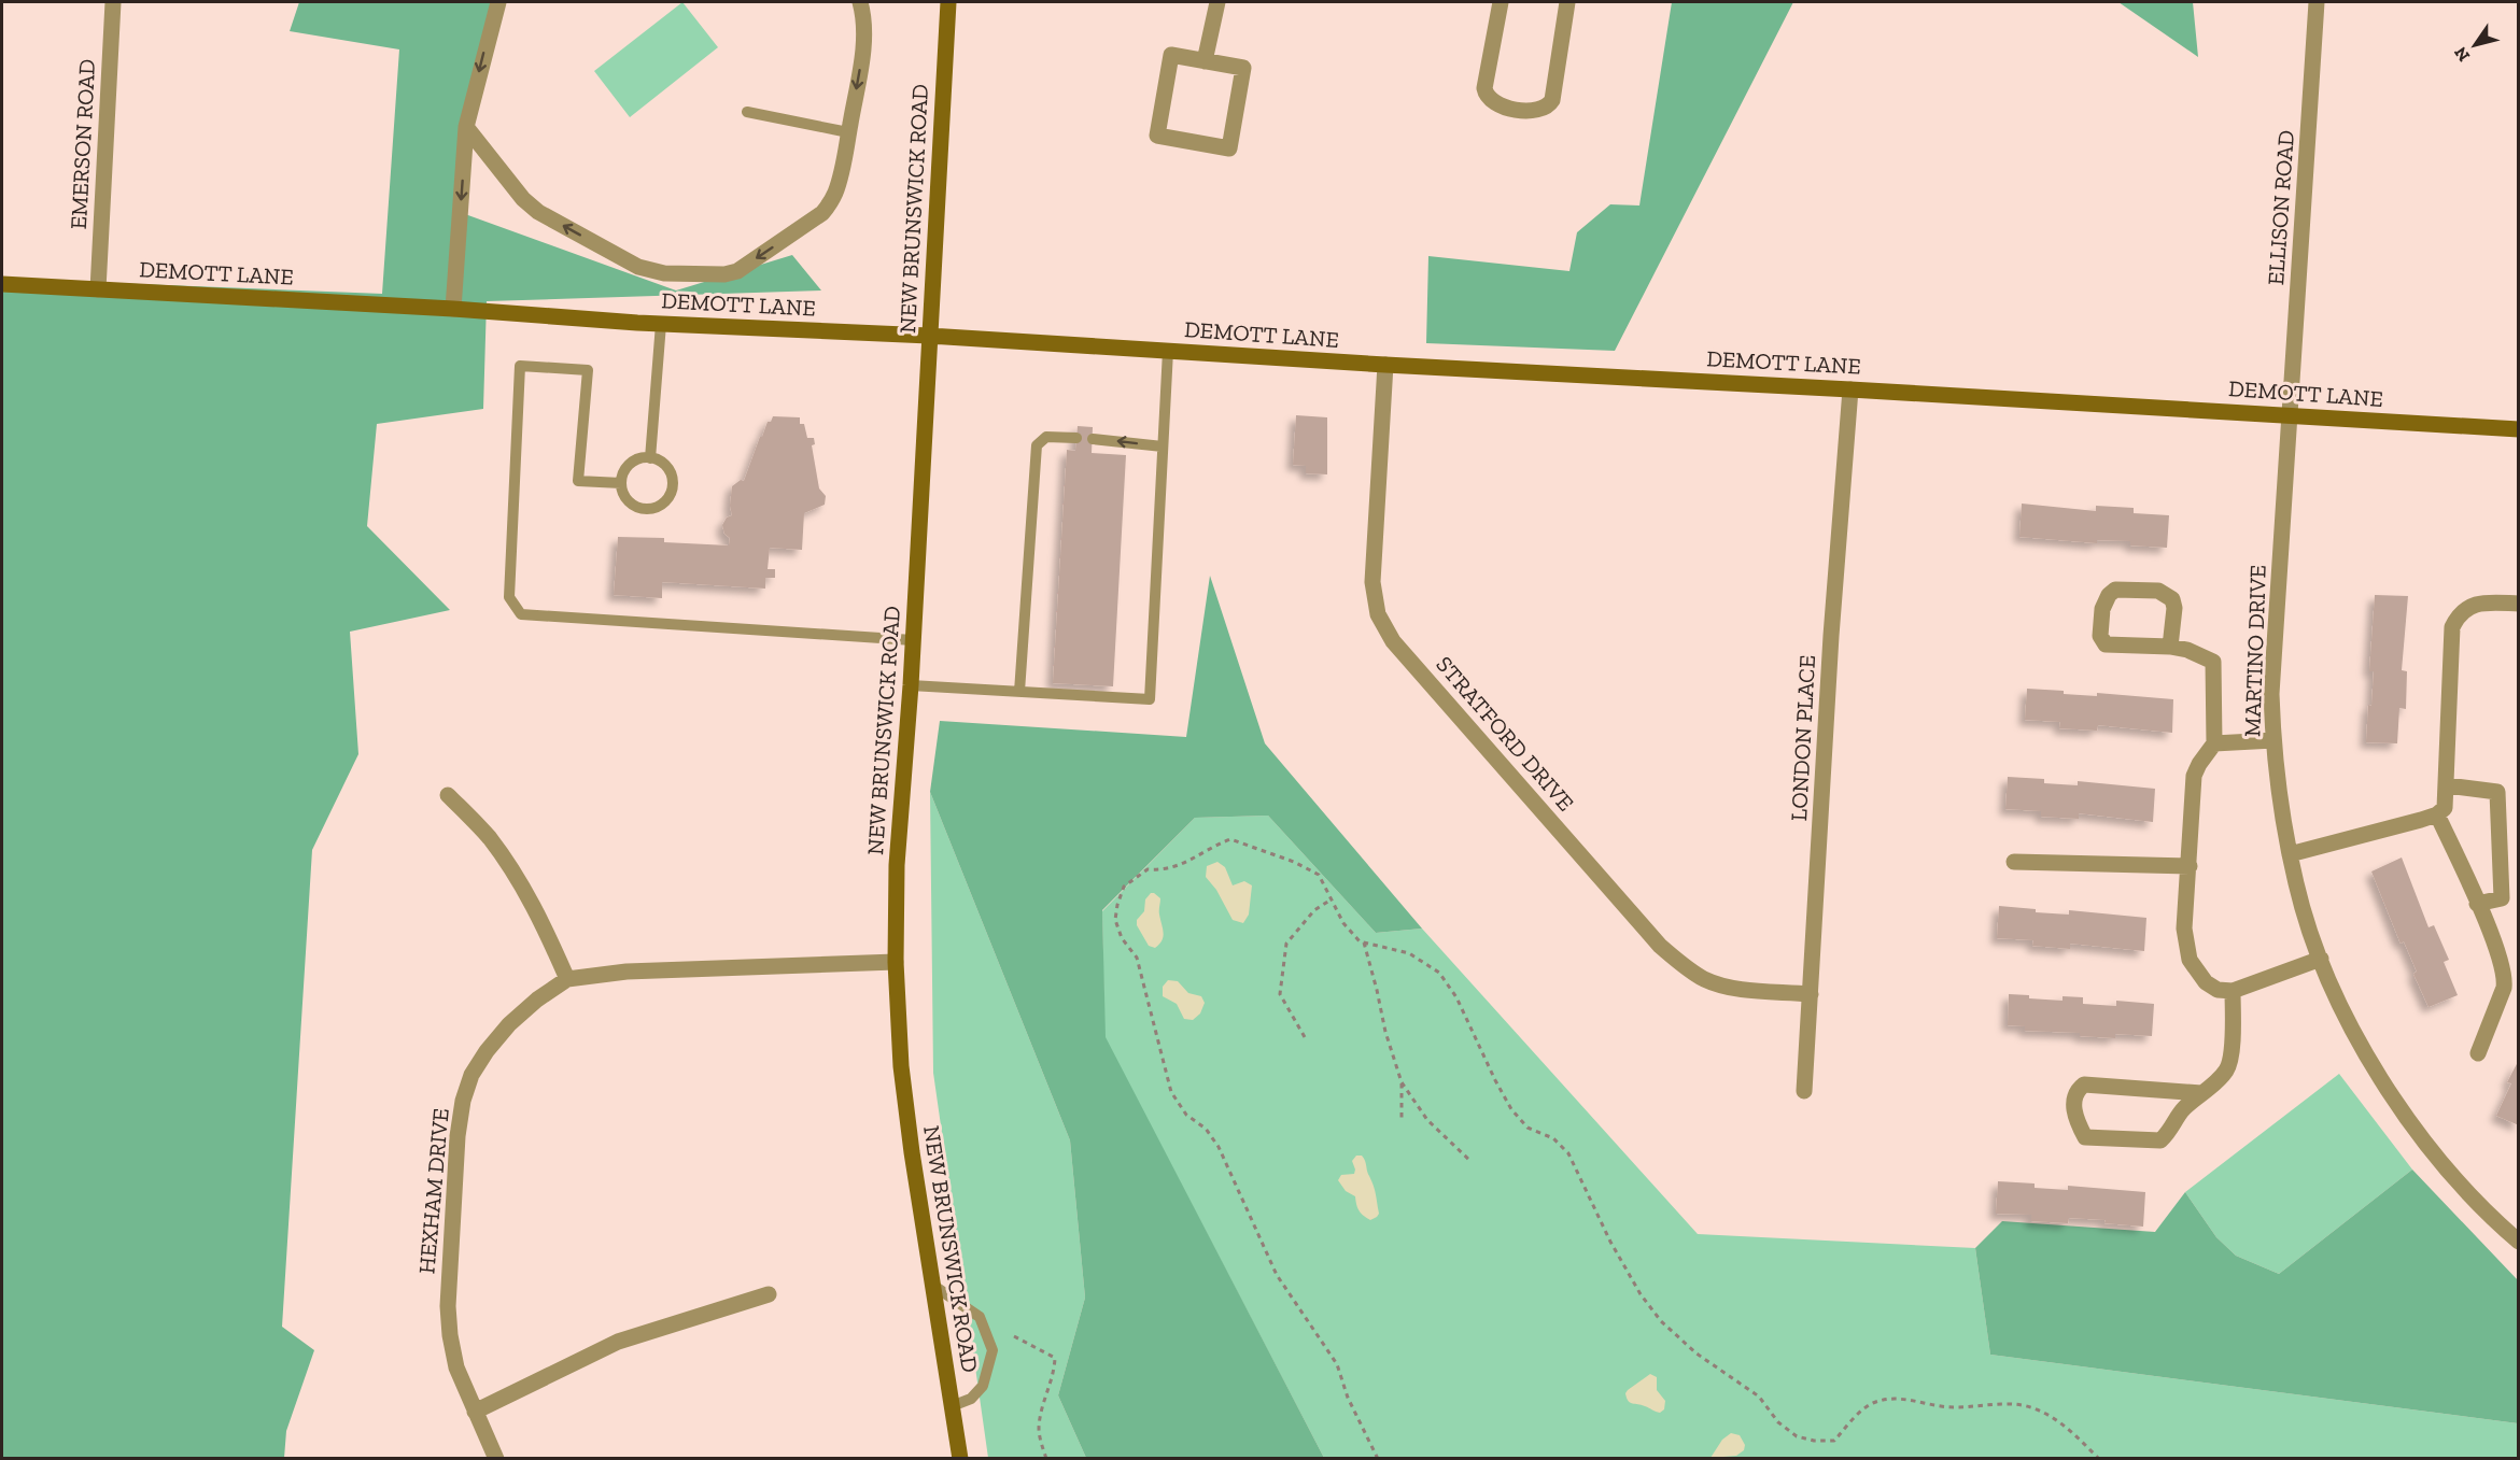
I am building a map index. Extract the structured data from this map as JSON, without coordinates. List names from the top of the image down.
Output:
{
  "streets": {
    "street": [
      "EMERSON ROAD",
      "ELLISON ROAD",
      "NEW BRUNSWICK ROAD",
      "DEMOTT LANE",
      "MARTINO DRIVE",
      "STRATFORD DRIVE",
      "LONDON PLACE",
      "HEXHAM DRIVE"
    ]
  },
  "crossings": [
    ["EMERSON ROAD", "DEMOTT LANE"],
    ["ELLISON ROAD", "DEMOTT LANE"],
    ["ELLISON ROAD", "MARTINO DRIVE"],
    ["NEW BRUNSWICK ROAD", "DEMOTT LANE"],
    ["NEW BRUNSWICK ROAD", "HEXHAM DRIVE"],
    ["DEMOTT LANE", "MARTINO DRIVE"],
    ["DEMOTT LANE", "STRATFORD DRIVE"],
    ["DEMOTT LANE", "LONDON PLACE"],
    ["STRATFORD DRIVE", "LONDON PLACE"]
  ],
  "north": "bottom left"
}
